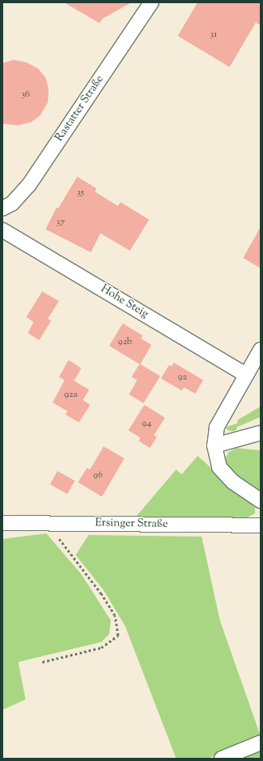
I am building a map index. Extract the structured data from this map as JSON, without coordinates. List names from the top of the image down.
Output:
{
  "streets": {
    "street": ["Rastatter Straße", "Hohe Steig", "Ersinger Straße"]
  },
  "house_numbers": [
    "31",
    "36",
    "35",
    "37",
    "92b",
    "92",
    "92a",
    "94",
    "96"
  ]
}
